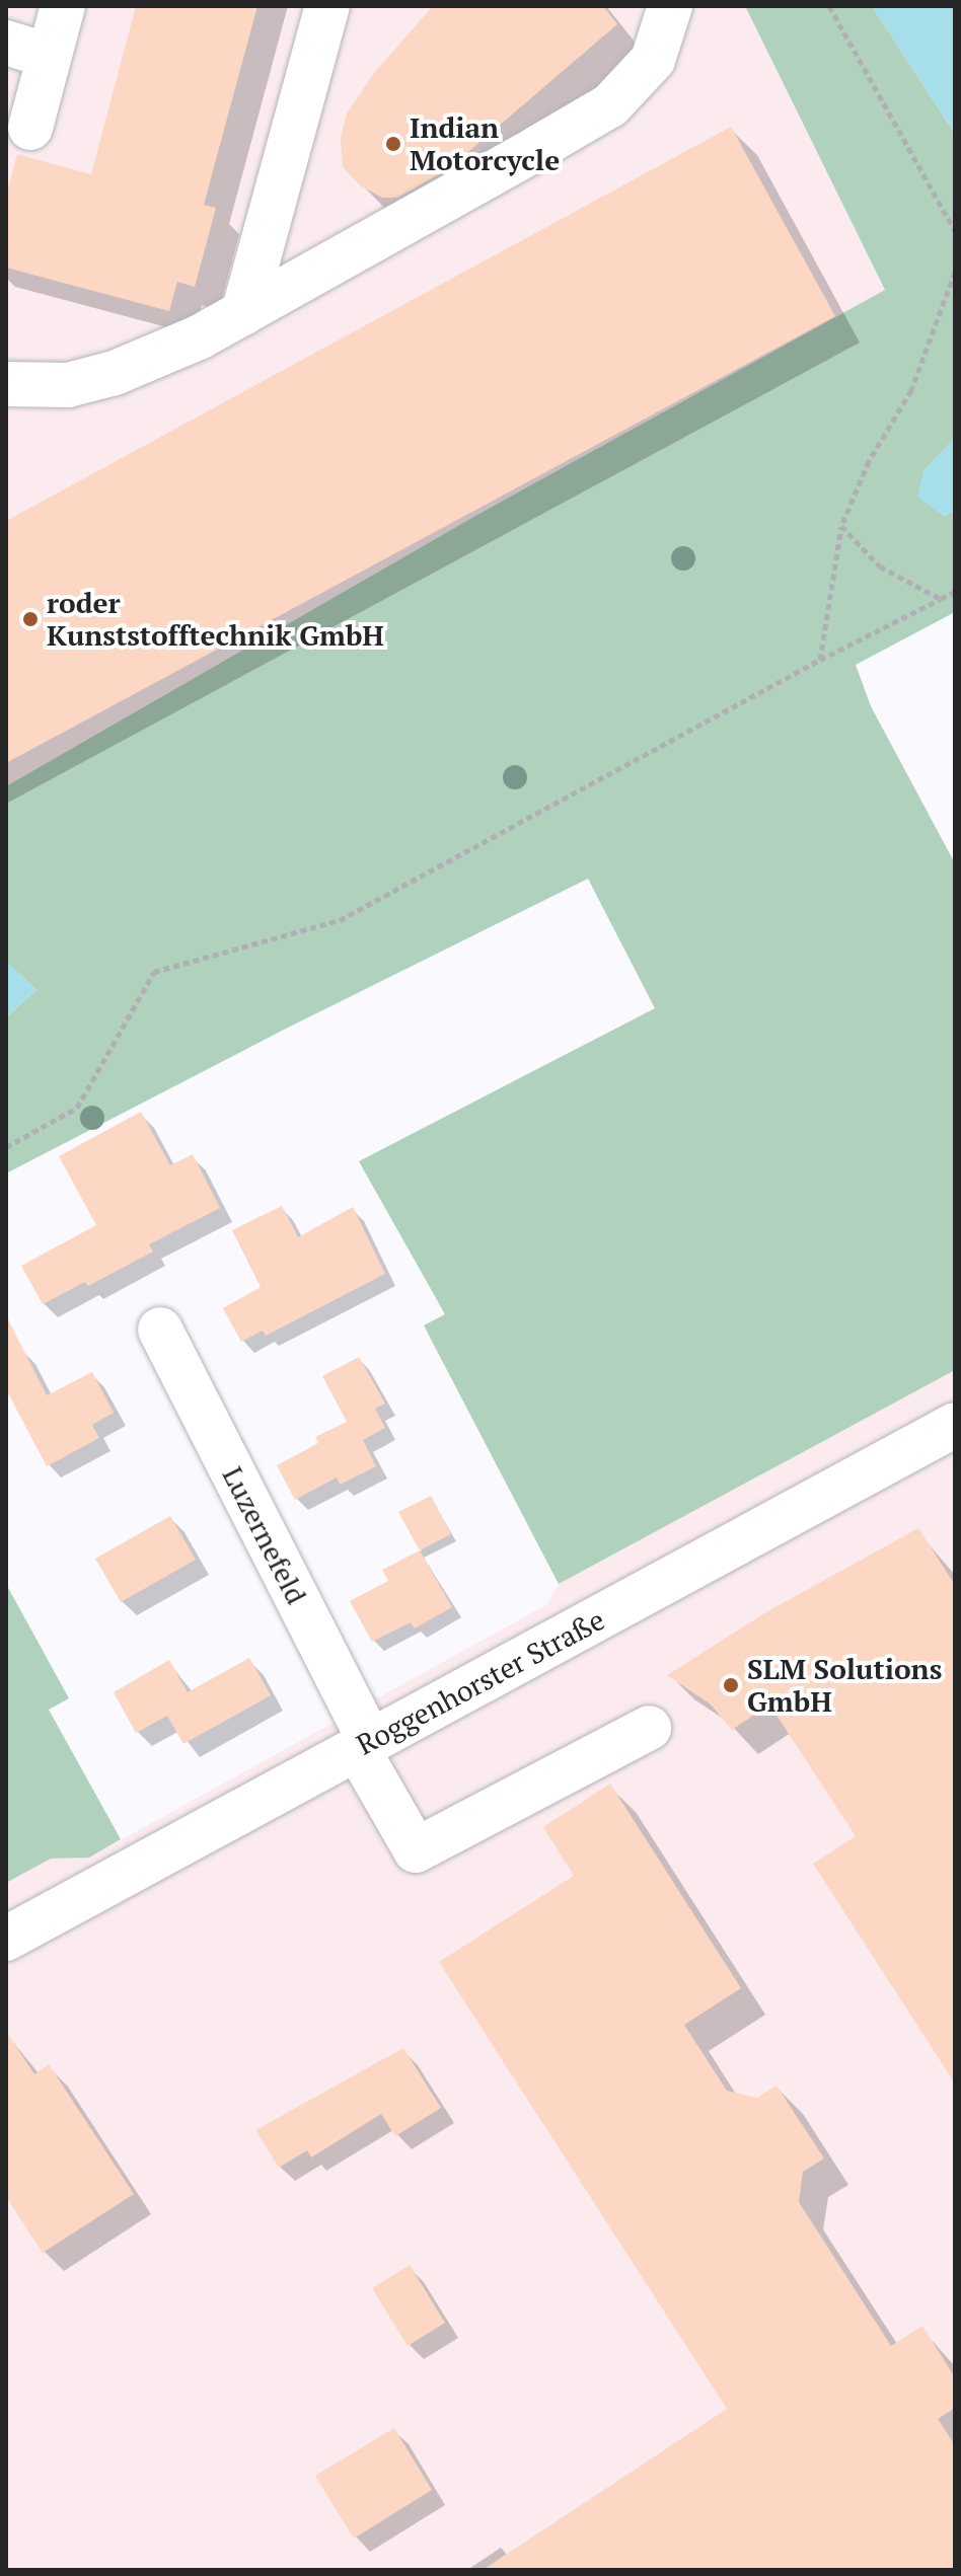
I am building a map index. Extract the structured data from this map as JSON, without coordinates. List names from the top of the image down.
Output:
{
  "streets": {
    "street": ["Luzernefeld", "Roggenhorster Straße"]
  },
  "crossings": [
    ["Luzernefeld", "Roggenhorster Straße"]
  ],
  "places": ["Indian Motorcycle", "roder Kunststofftechnik GmbH", "SLM Solutions GmbH"]
}
